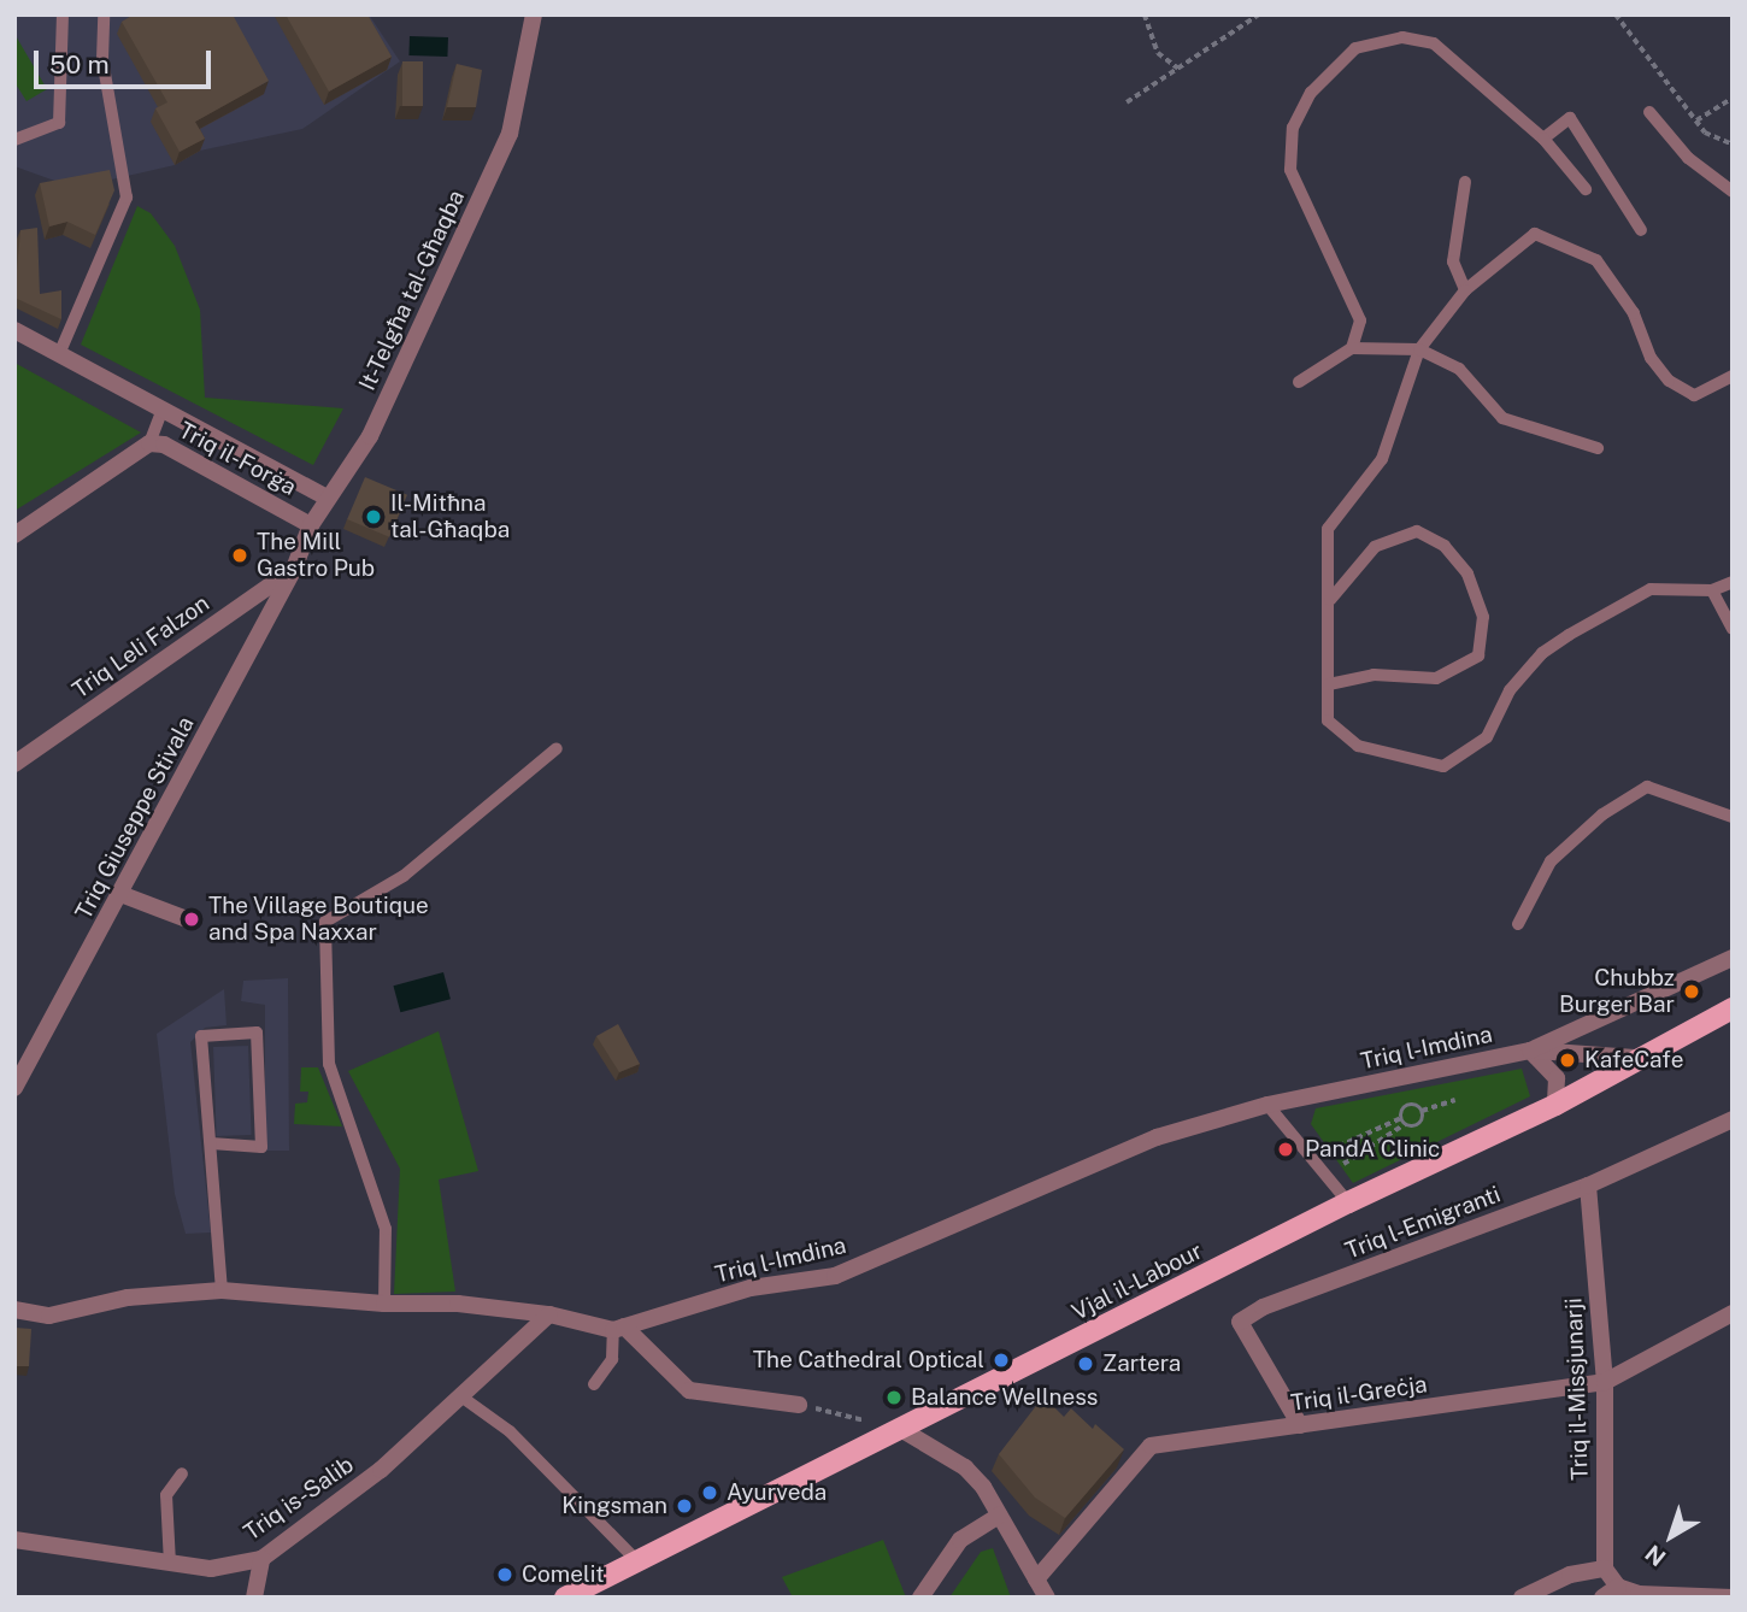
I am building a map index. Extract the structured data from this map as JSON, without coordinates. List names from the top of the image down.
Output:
{
  "streets": {
    "main road": ["Vjal il-Labour"],
    "street": [
      "It-Telgħa tal-Għaqba",
      "Triq il-Forġa",
      "Triq Leli Falzon",
      "Triq Giuseppe Stivala",
      "Triq l-Imdina",
      "Triq l-Emigranti",
      "Triq il-Missjunarji",
      "Triq il-Greċja",
      "Triq is-Salib"
    ]
  },
  "crossings": [
    ["It-Telgħa tal-Għaqba", "Triq il-Forġa"],
    ["It-Telgħa tal-Għaqba", "Triq Leli Falzon"],
    ["It-Telgħa tal-Għaqba", "Triq Giuseppe Stivala"],
    ["Triq Leli Falzon", "Triq Giuseppe Stivala"],
    ["Triq l-Imdina", "Vjal il-Labour"],
    ["Triq l-Emigranti", "Triq il-Missjunarji"],
    ["Triq l-Emigranti", "Triq il-Greċja"],
    ["Triq il-Missjunarji", "Triq il-Greċja"]
  ],
  "places": [
    "Il-Mitħna tal-Għaqba",
    "The Mill Gastro Pub",
    "The Village Boutique and Spa Naxxar",
    "Chubbz Burger Bar",
    "KafeCafe",
    "PandA Clinic",
    "The Cathedral Optical",
    "Zartera",
    "Balance Wellness",
    "Ayurveda",
    "Kingsman",
    "Comelit"
  ],
  "scale_bar": "50 m",
  "north": "bottom left"
}
